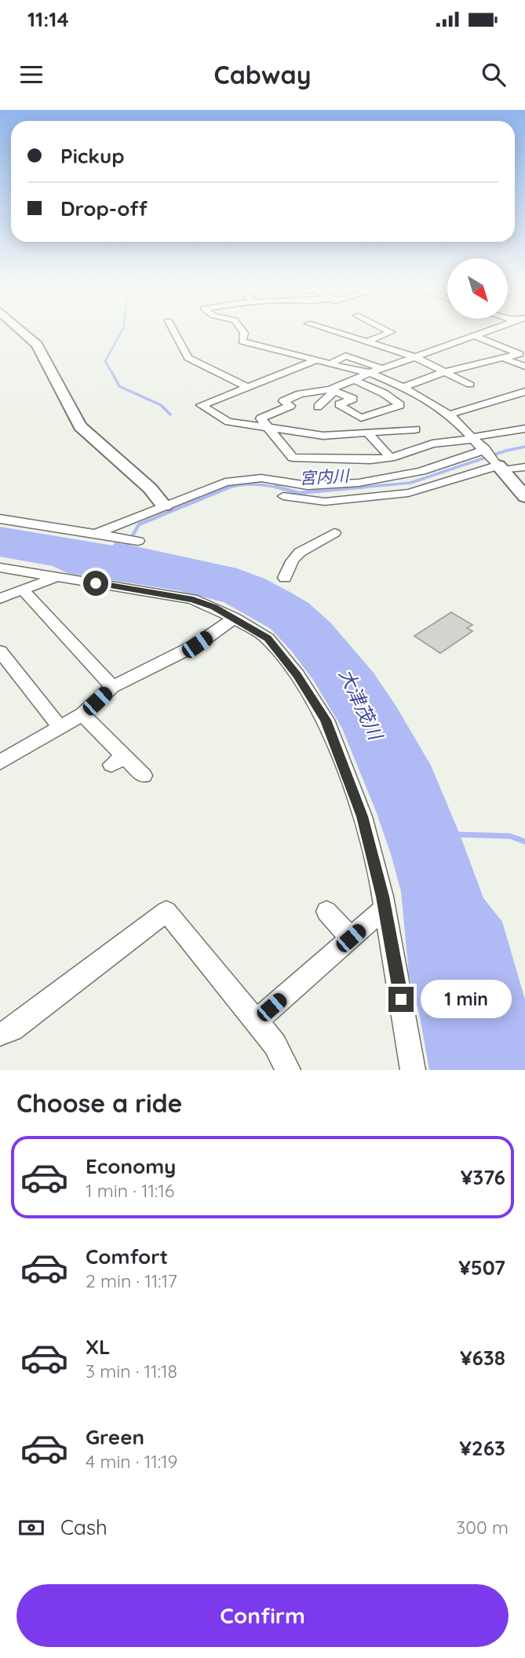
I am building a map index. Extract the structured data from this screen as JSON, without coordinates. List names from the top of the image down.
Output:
{
  "water": ["宮内川", "大津茂川"],
  "north": "bottom right",
  "page": {
    "status": "11:14",
    "header": "Cabway",
    "banner": ["Pickup", "Drop-off"],
    "bubble": "1 min",
    "heading": "Choose a ride",
    "list": [
      {
        "name": "Economy",
        "note": "1 min · 11:16",
        "value": "¥376"
      },
      {
        "name": "Comfort",
        "note": "2 min · 11:17",
        "value": "¥507"
      },
      {
        "name": "XL",
        "note": "3 min · 11:18",
        "value": "¥638"
      },
      {
        "name": "Green",
        "note": "4 min · 11:19",
        "value": "¥263"
      }
    ],
    "pay": ["Cash", "300 m"],
    "buttons": "Confirm"
  }
}
